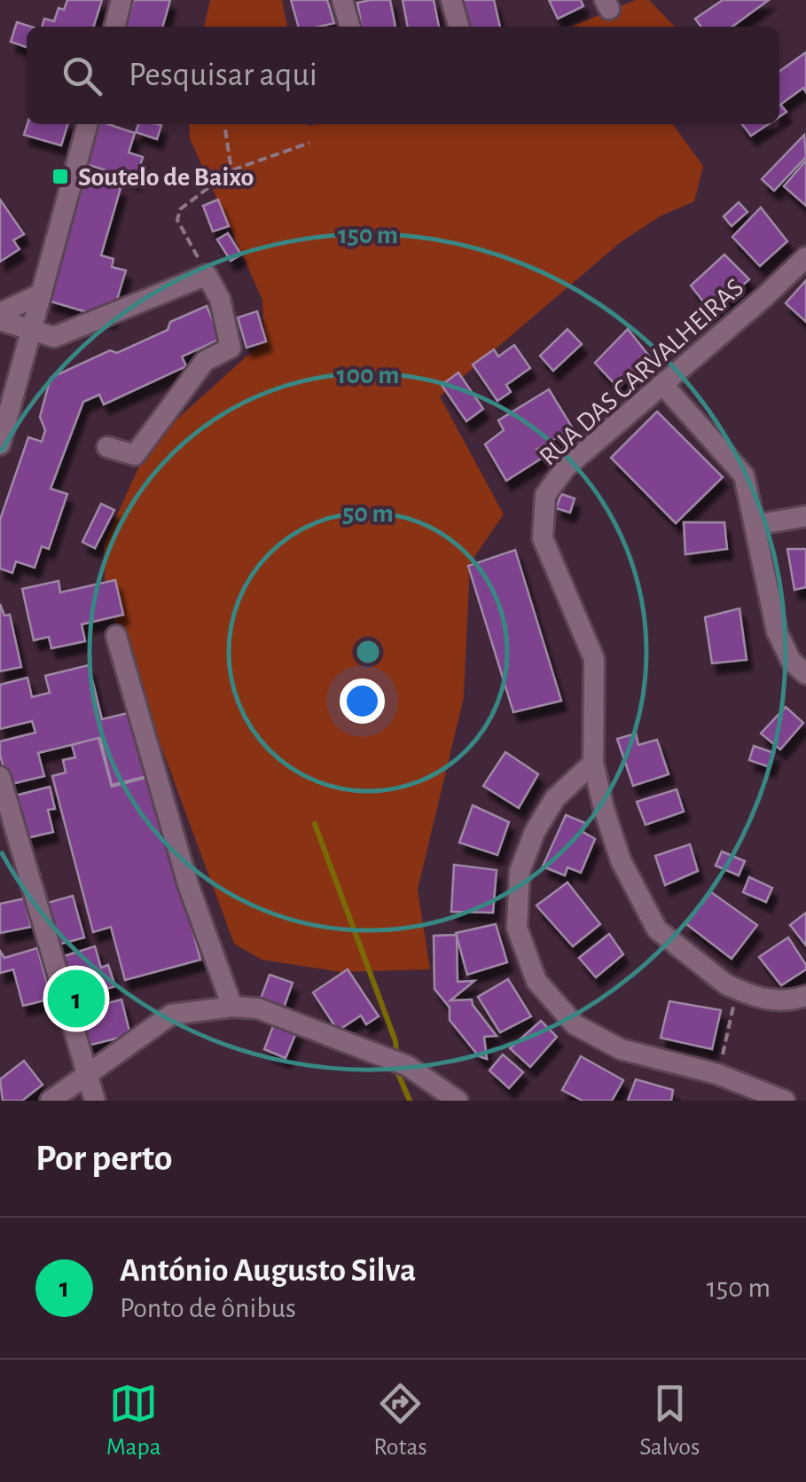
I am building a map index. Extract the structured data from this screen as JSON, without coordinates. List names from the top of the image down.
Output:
{
  "streets": {
    "street": ["RUA DAS CARVALHEIRAS"]
  },
  "places": {
    "transit": ["Soutelo de Baixo"]
  },
  "page": {
    "search": "Pesquisar aqui",
    "pins": "1",
    "heading": "Por perto",
    "list": [
      {
        "mark": "1",
        "name": "António Augusto Silva",
        "note": "Ponto de ônibus",
        "value": "150 m"
      }
    ],
    "nav": ["Mapa", "Rotas", "Salvos"]
  },
  "rings": ["150 m", "100 m", "50 m"]
}
